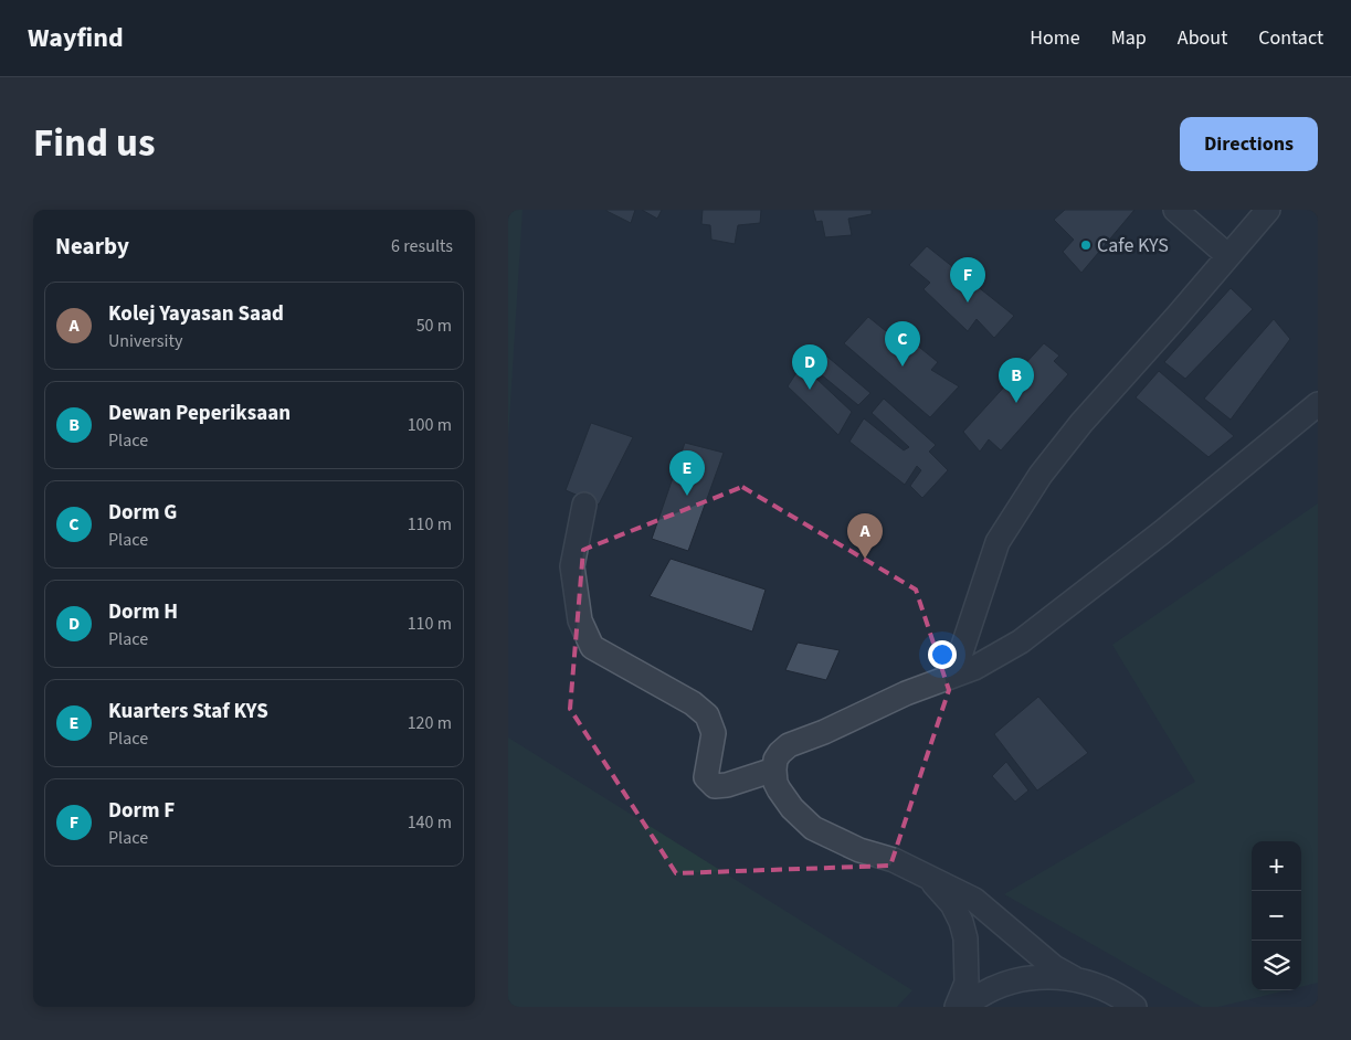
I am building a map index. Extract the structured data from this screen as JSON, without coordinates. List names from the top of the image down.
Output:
{
  "places": ["Cafe KYS"],
  "page": {
    "header": "Wayfind",
    "nav": [
      "Home",
      "Map",
      "About",
      "Contact"
    ],
    "title": "Find us",
    "buttons": "Directions",
    "heading": ["Nearby", "6 results"],
    "pins": [
      "F",
      "C",
      "D",
      "B",
      "E",
      "A"
    ],
    "list": [
      {
        "mark": "A",
        "name": "Kolej Yayasan Saad",
        "note": "University",
        "value": "50 m"
      },
      {
        "mark": "B",
        "name": "Dewan Peperiksaan",
        "note": "Place",
        "value": "100 m"
      },
      {
        "mark": "C",
        "name": "Dorm G",
        "note": "Place",
        "value": "110 m"
      },
      {
        "mark": "D",
        "name": "Dorm H",
        "note": "Place",
        "value": "110 m"
      },
      {
        "mark": "E",
        "name": "Kuarters Staf KYS",
        "note": "Place",
        "value": "120 m"
      },
      {
        "mark": "F",
        "name": "Dorm F",
        "note": "Place",
        "value": "140 m"
      }
    ],
    "map_buttons": ["+", "−"]
  }
}
